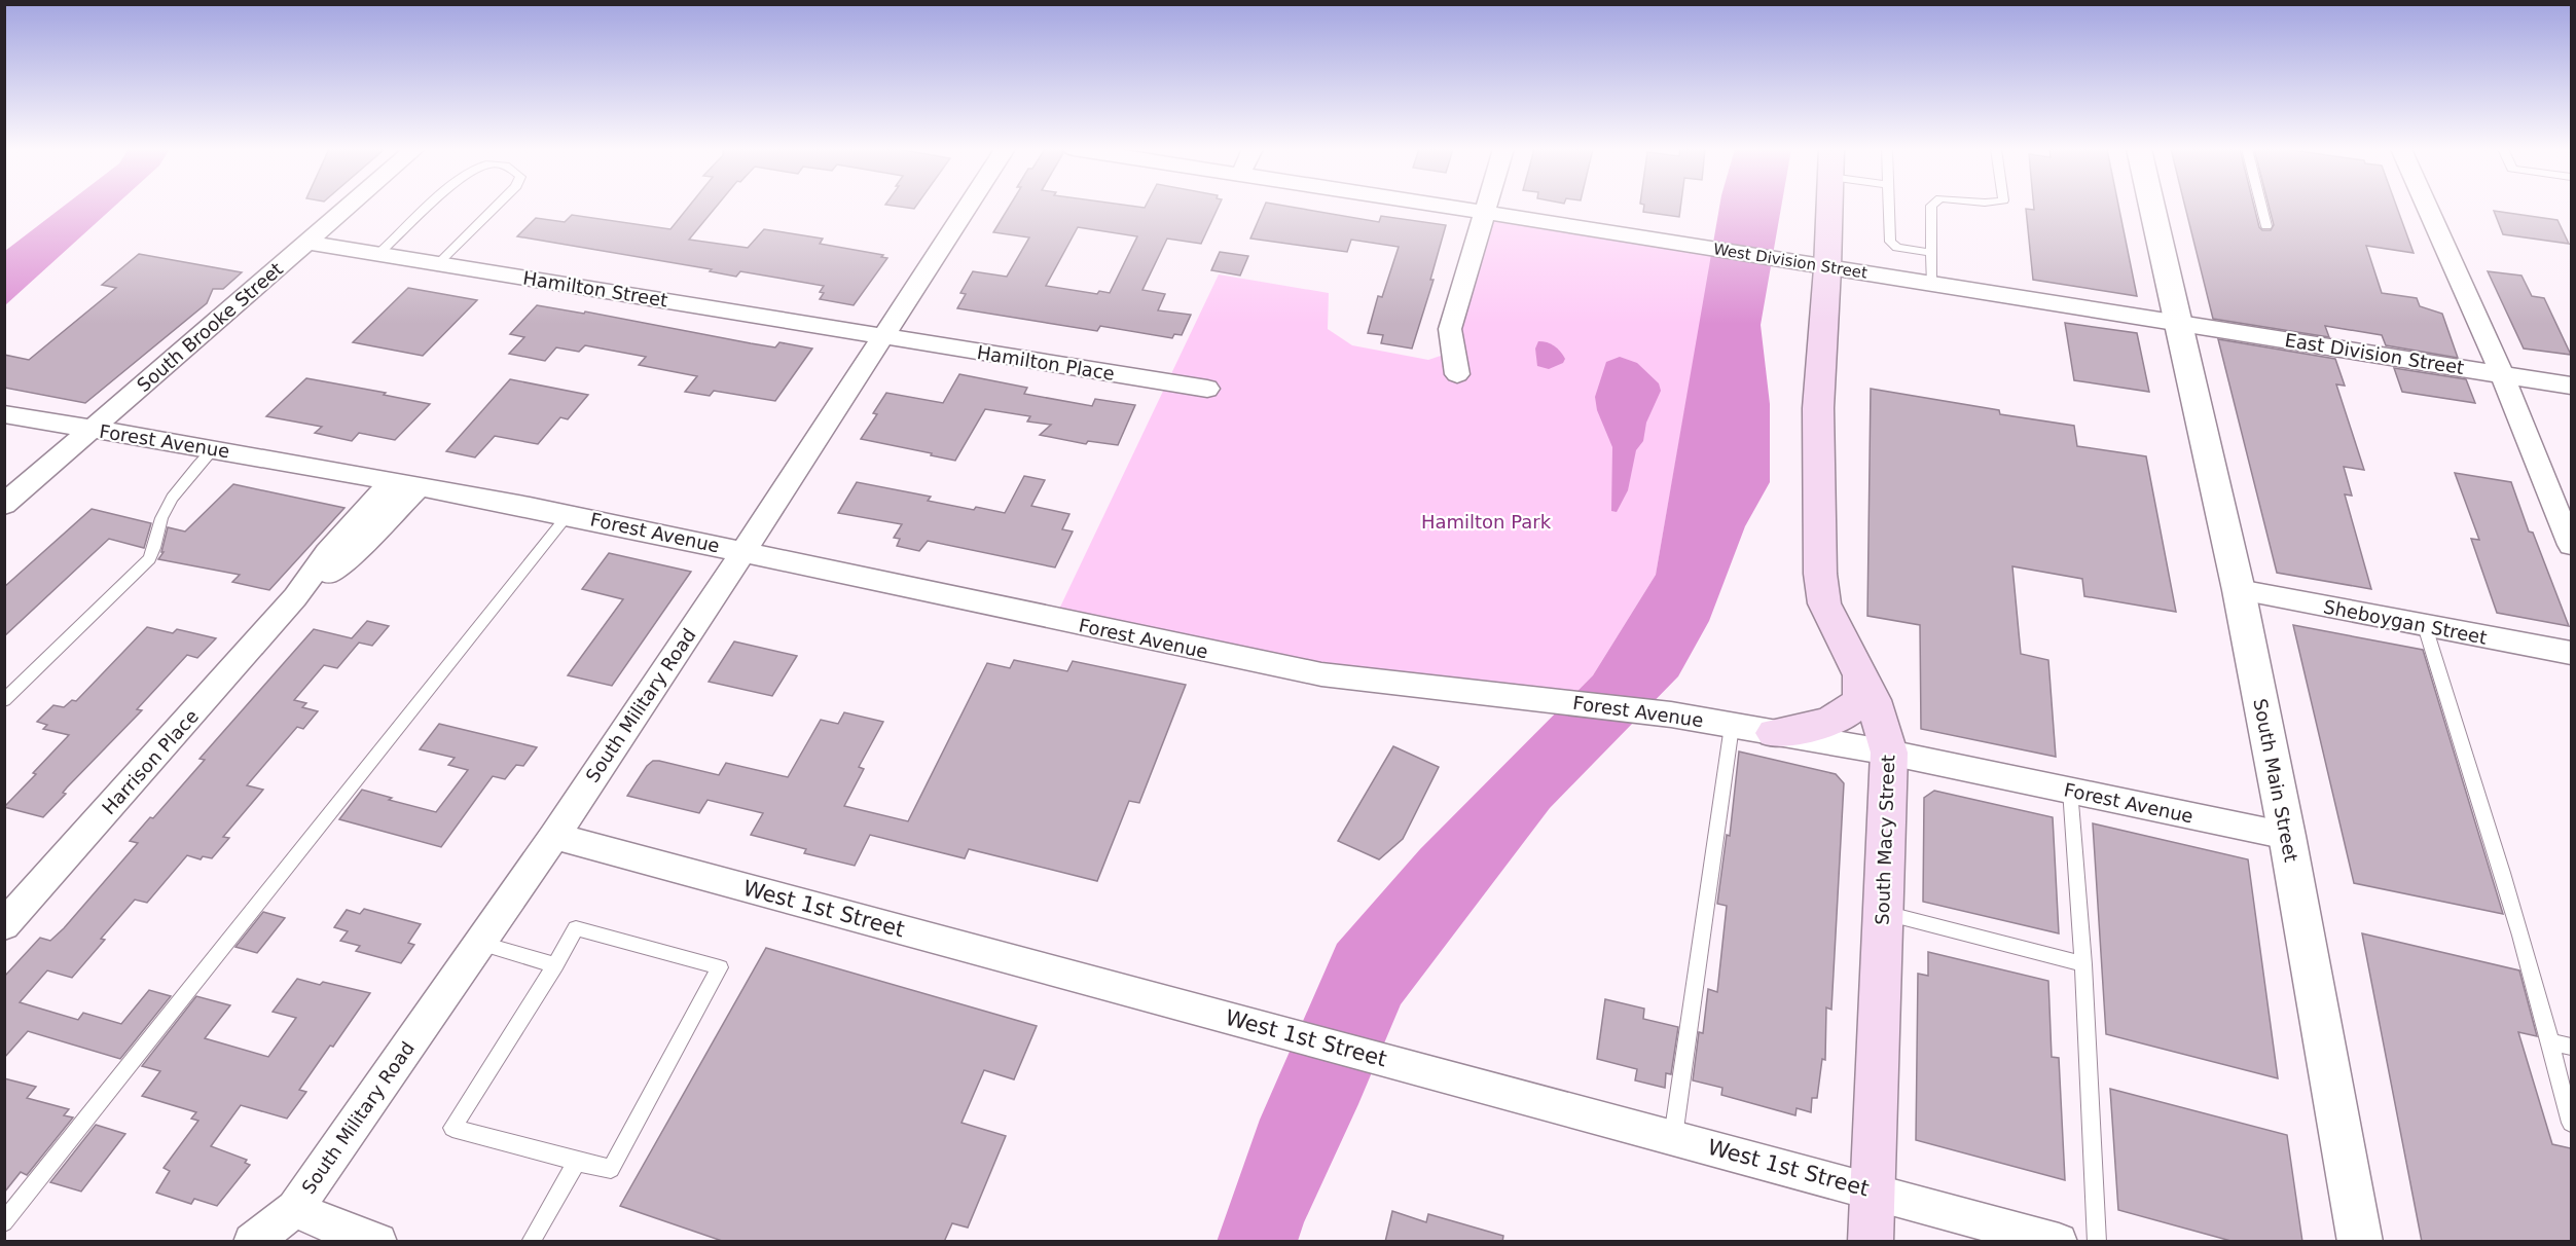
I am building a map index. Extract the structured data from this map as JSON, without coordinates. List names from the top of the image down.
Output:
{
  "streets": {
    "main road": ["South Macy Street"],
    "street": [
      "West Division Street",
      "Hamilton Street",
      "South Brooke Street",
      "East Division Street",
      "Hamilton Place",
      "Forest Avenue",
      "Sheboygan Street",
      "South Military Road",
      "Harrison Place",
      "South Main Street",
      "West 1st Street"
    ]
  },
  "crossings": [
    ["West Division Street", "East Division Street"],
    ["West Division Street", "South Main Street"],
    ["West Division Street", "South Macy Street"],
    ["Hamilton Street", "South Brooke Street"],
    ["Hamilton Street", "Hamilton Place"],
    ["Hamilton Street", "South Military Road"],
    ["South Brooke Street", "Forest Avenue"],
    ["East Division Street", "South Main Street"],
    ["Hamilton Place", "South Military Road"],
    ["Forest Avenue", "South Military Road"],
    ["Forest Avenue", "Harrison Place"],
    ["Forest Avenue", "South Main Street"],
    ["Forest Avenue", "South Macy Street"],
    ["Sheboygan Street", "South Main Street"],
    ["South Military Road", "West 1st Street"],
    ["South Macy Street", "West 1st Street"]
  ],
  "parks": ["Hamilton Park"]
}
